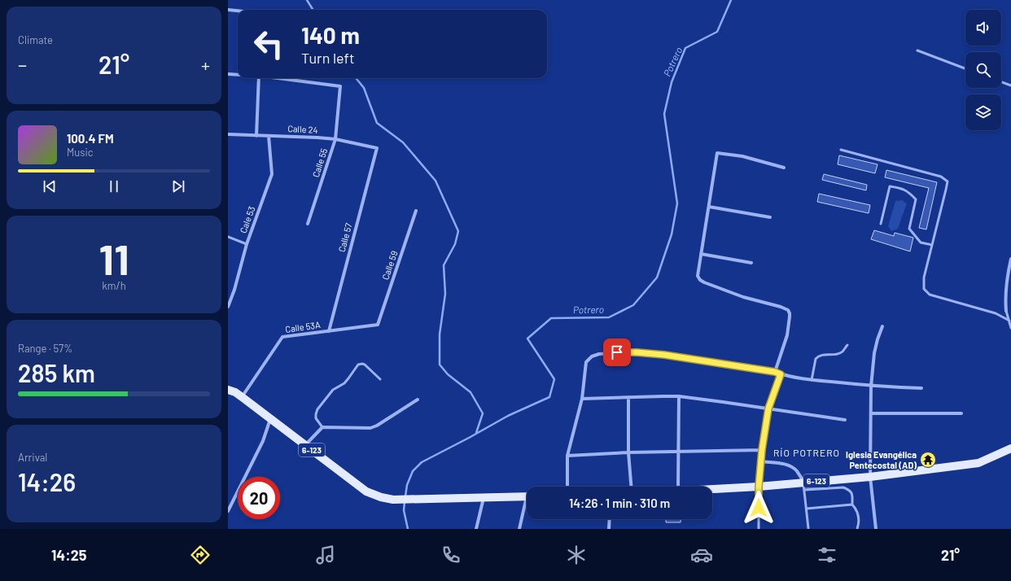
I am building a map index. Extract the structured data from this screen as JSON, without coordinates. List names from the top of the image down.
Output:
{
  "streets": {
    "main road": ["6-123"],
    "street": [
      "Calle 24",
      "Calle 55",
      "Cale 53",
      "Calle 57",
      "Calle 59",
      "Calle 53A"
    ]
  },
  "crossings": [
    ["Calle 24", "Calle 55"],
    ["Calle 24", "Cale 53"],
    ["Calle 24", "Calle 57"],
    ["Calle 57", "Calle 53A"],
    ["Calle 59", "Calle 53A"],
    ["Calle 53A", "6-123"]
  ],
  "districts": ["RÍO POTRERO"],
  "water": ["Potrero"],
  "places": {
    "temple": ["Iglesia Evangélica Pentecostal (AD)"]
  },
  "page": {
    "tile": [
      "Climate",
      ["11", "km/h"],
      ["Range · 57%", "285 km"],
      ["Arrival", "14:26"]
    ],
    "turn": ["140 m", "Turn left"],
    "heat": ["−", "21°", "+"],
    "song": ["100.4 FM", "Music"],
    "limit": "20",
    "trip": "14:26 · 1 min · 310 m",
    "tabs": ["14:25", "21°"]
  }
}
